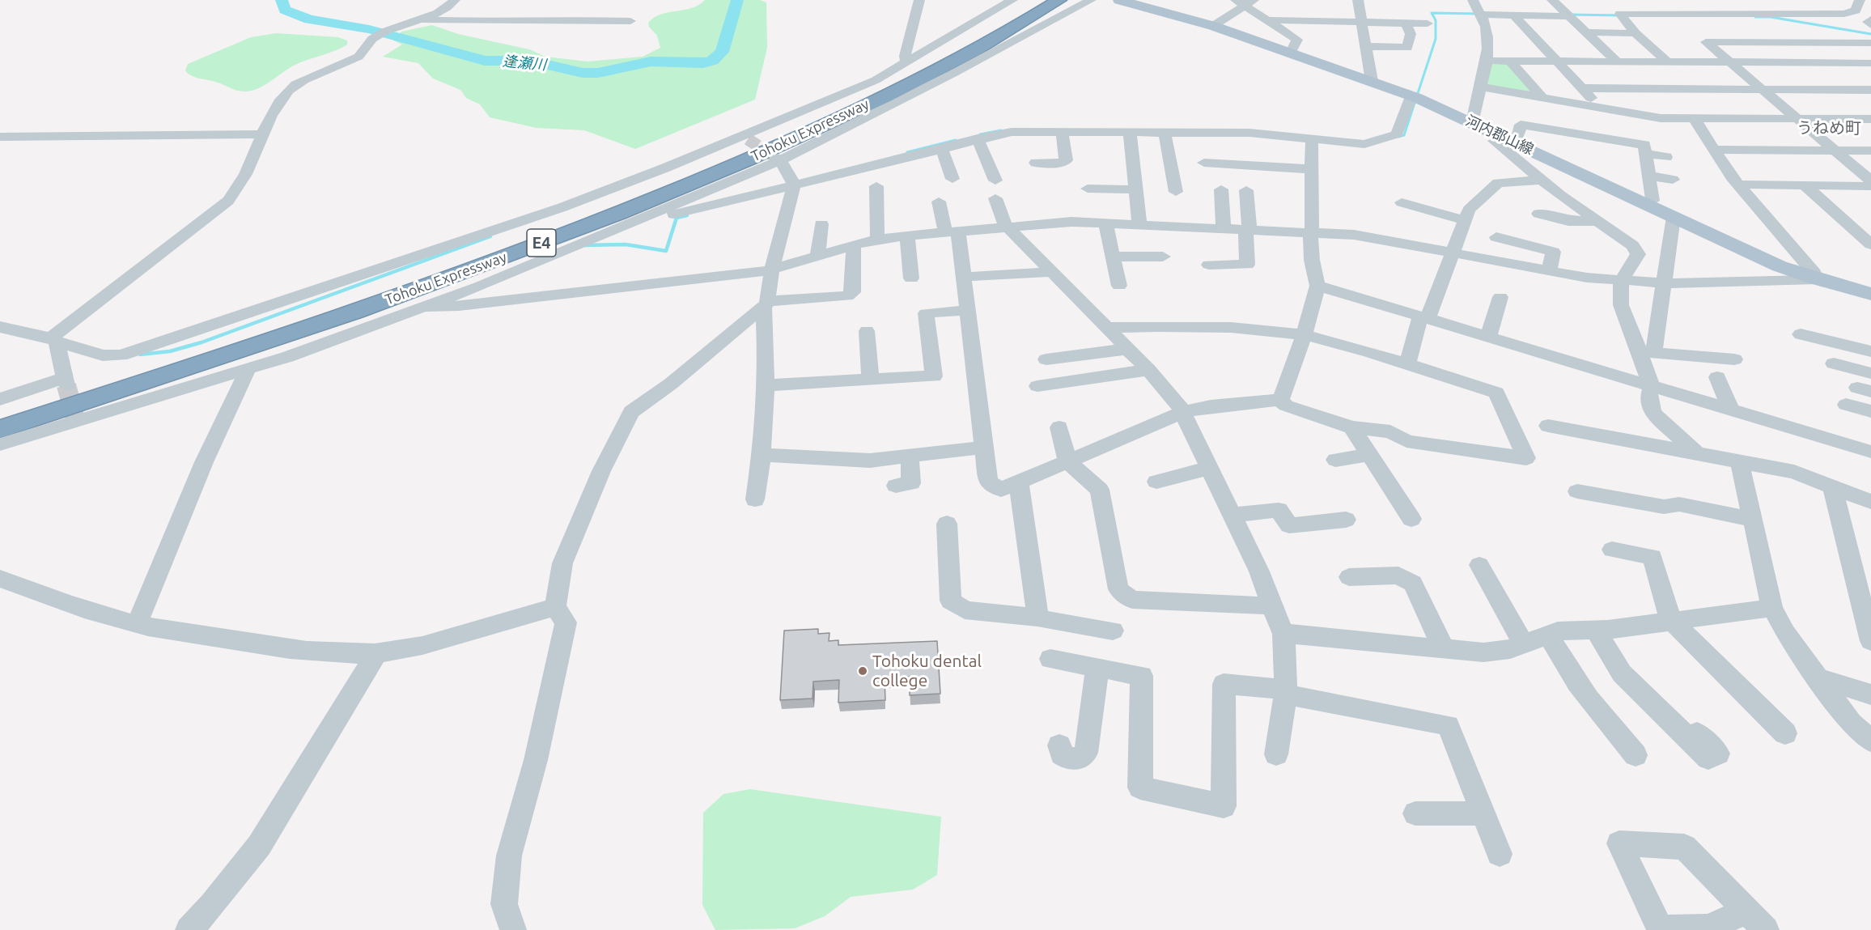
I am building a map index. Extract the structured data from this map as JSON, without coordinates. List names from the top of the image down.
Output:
{
  "streets": {
    "highway": ["Tohoku Expressway", "E4"],
    "main road": ["河内郡山線"]
  },
  "districts": ["うねめ町"],
  "water": ["逢瀬川"],
  "places": ["Tohoku dental college"]
}
